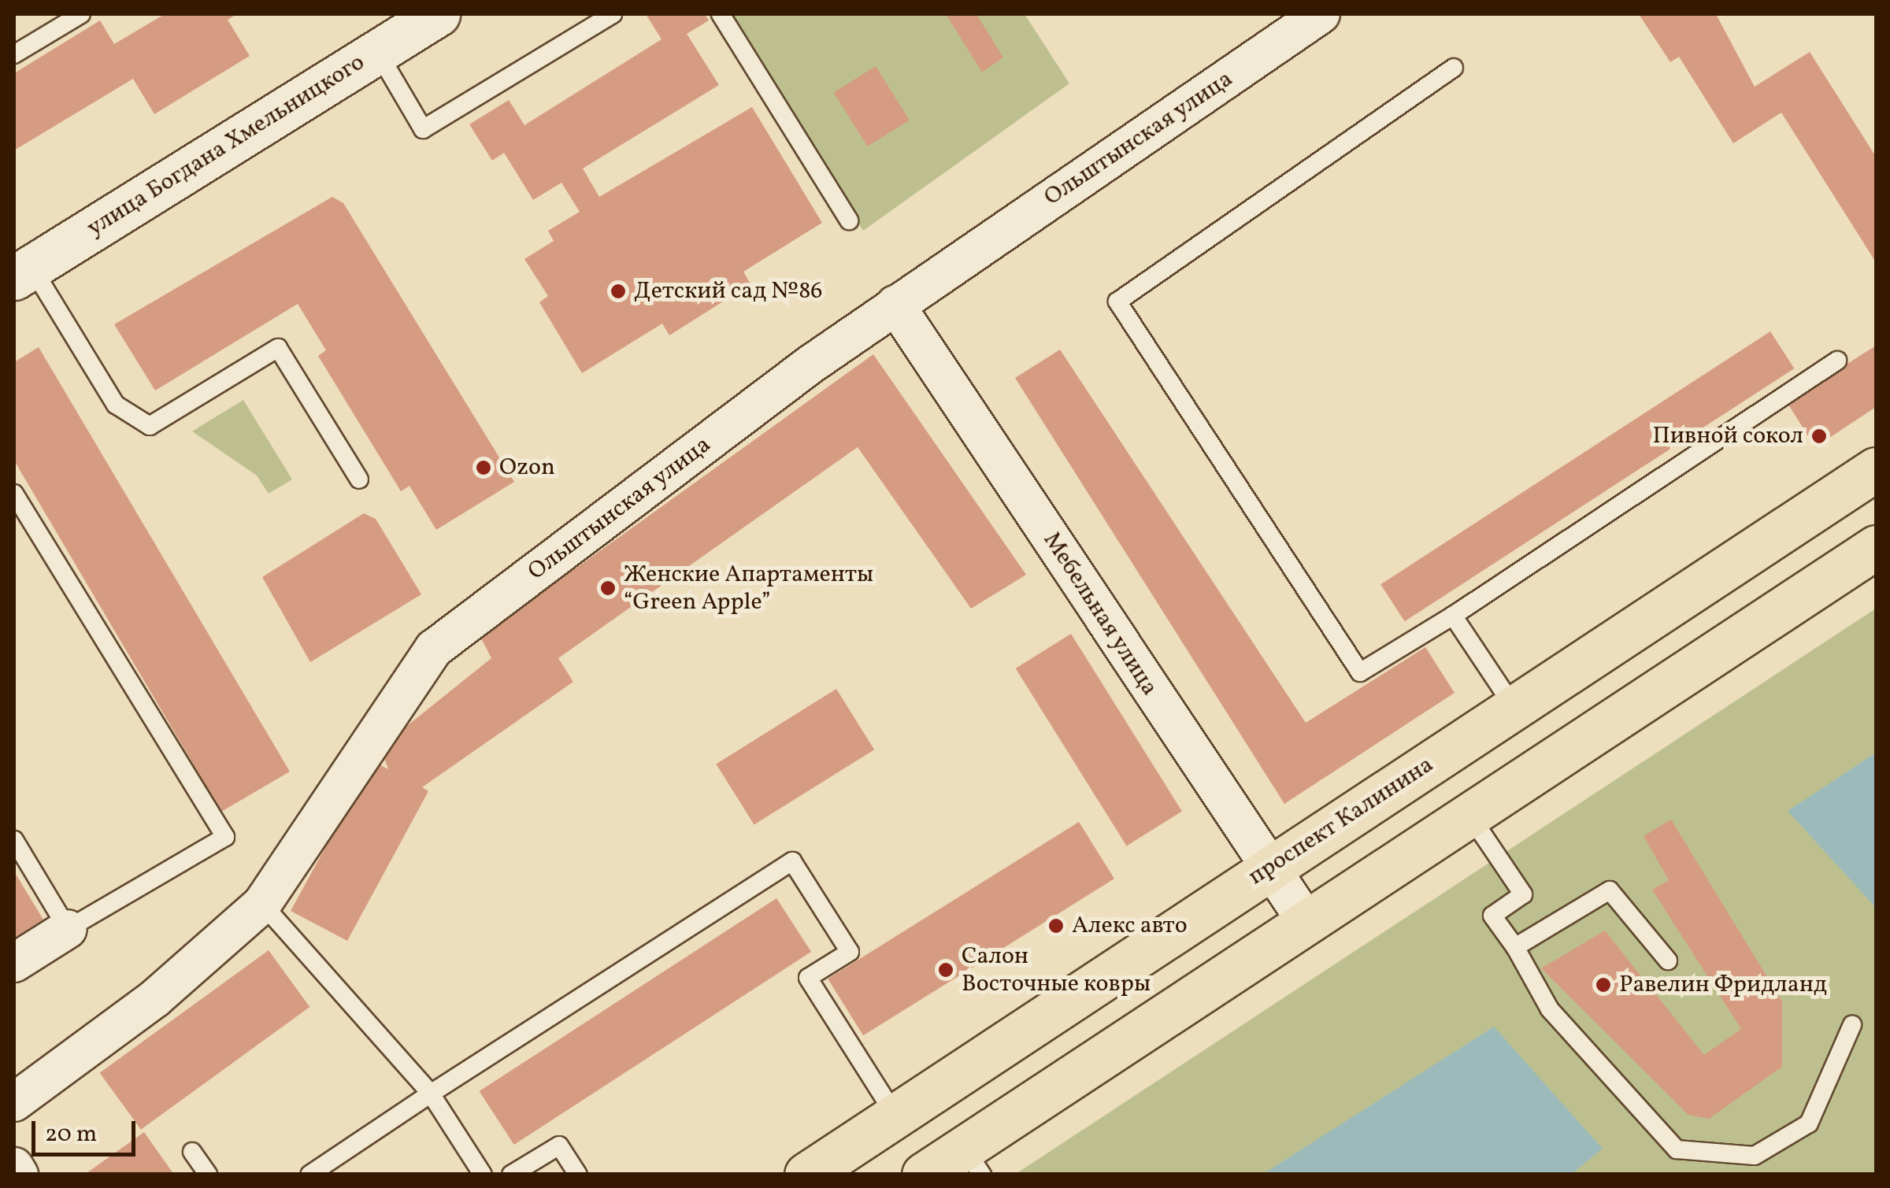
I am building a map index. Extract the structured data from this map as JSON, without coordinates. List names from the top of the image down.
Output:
{
  "streets": {
    "main road": ["проспект Калинина"],
    "street": ["Ольштынская улица", "улица Богдана Хмельницкого", "Мебельная улица"]
  },
  "crossings": [
    ["Ольштынская улица", "Мебельная улица"],
    ["Мебельная улица", "проспект Калинина"]
  ],
  "places": [
    "Детский сад №86",
    "Пивной сокол",
    "Ozon",
    "Женские Апартаменты “Green Apple”",
    "Алекс авто",
    "Салон Восточные ковры",
    "Равелин Фридланд"
  ],
  "scale_bar": "20 m"
}
